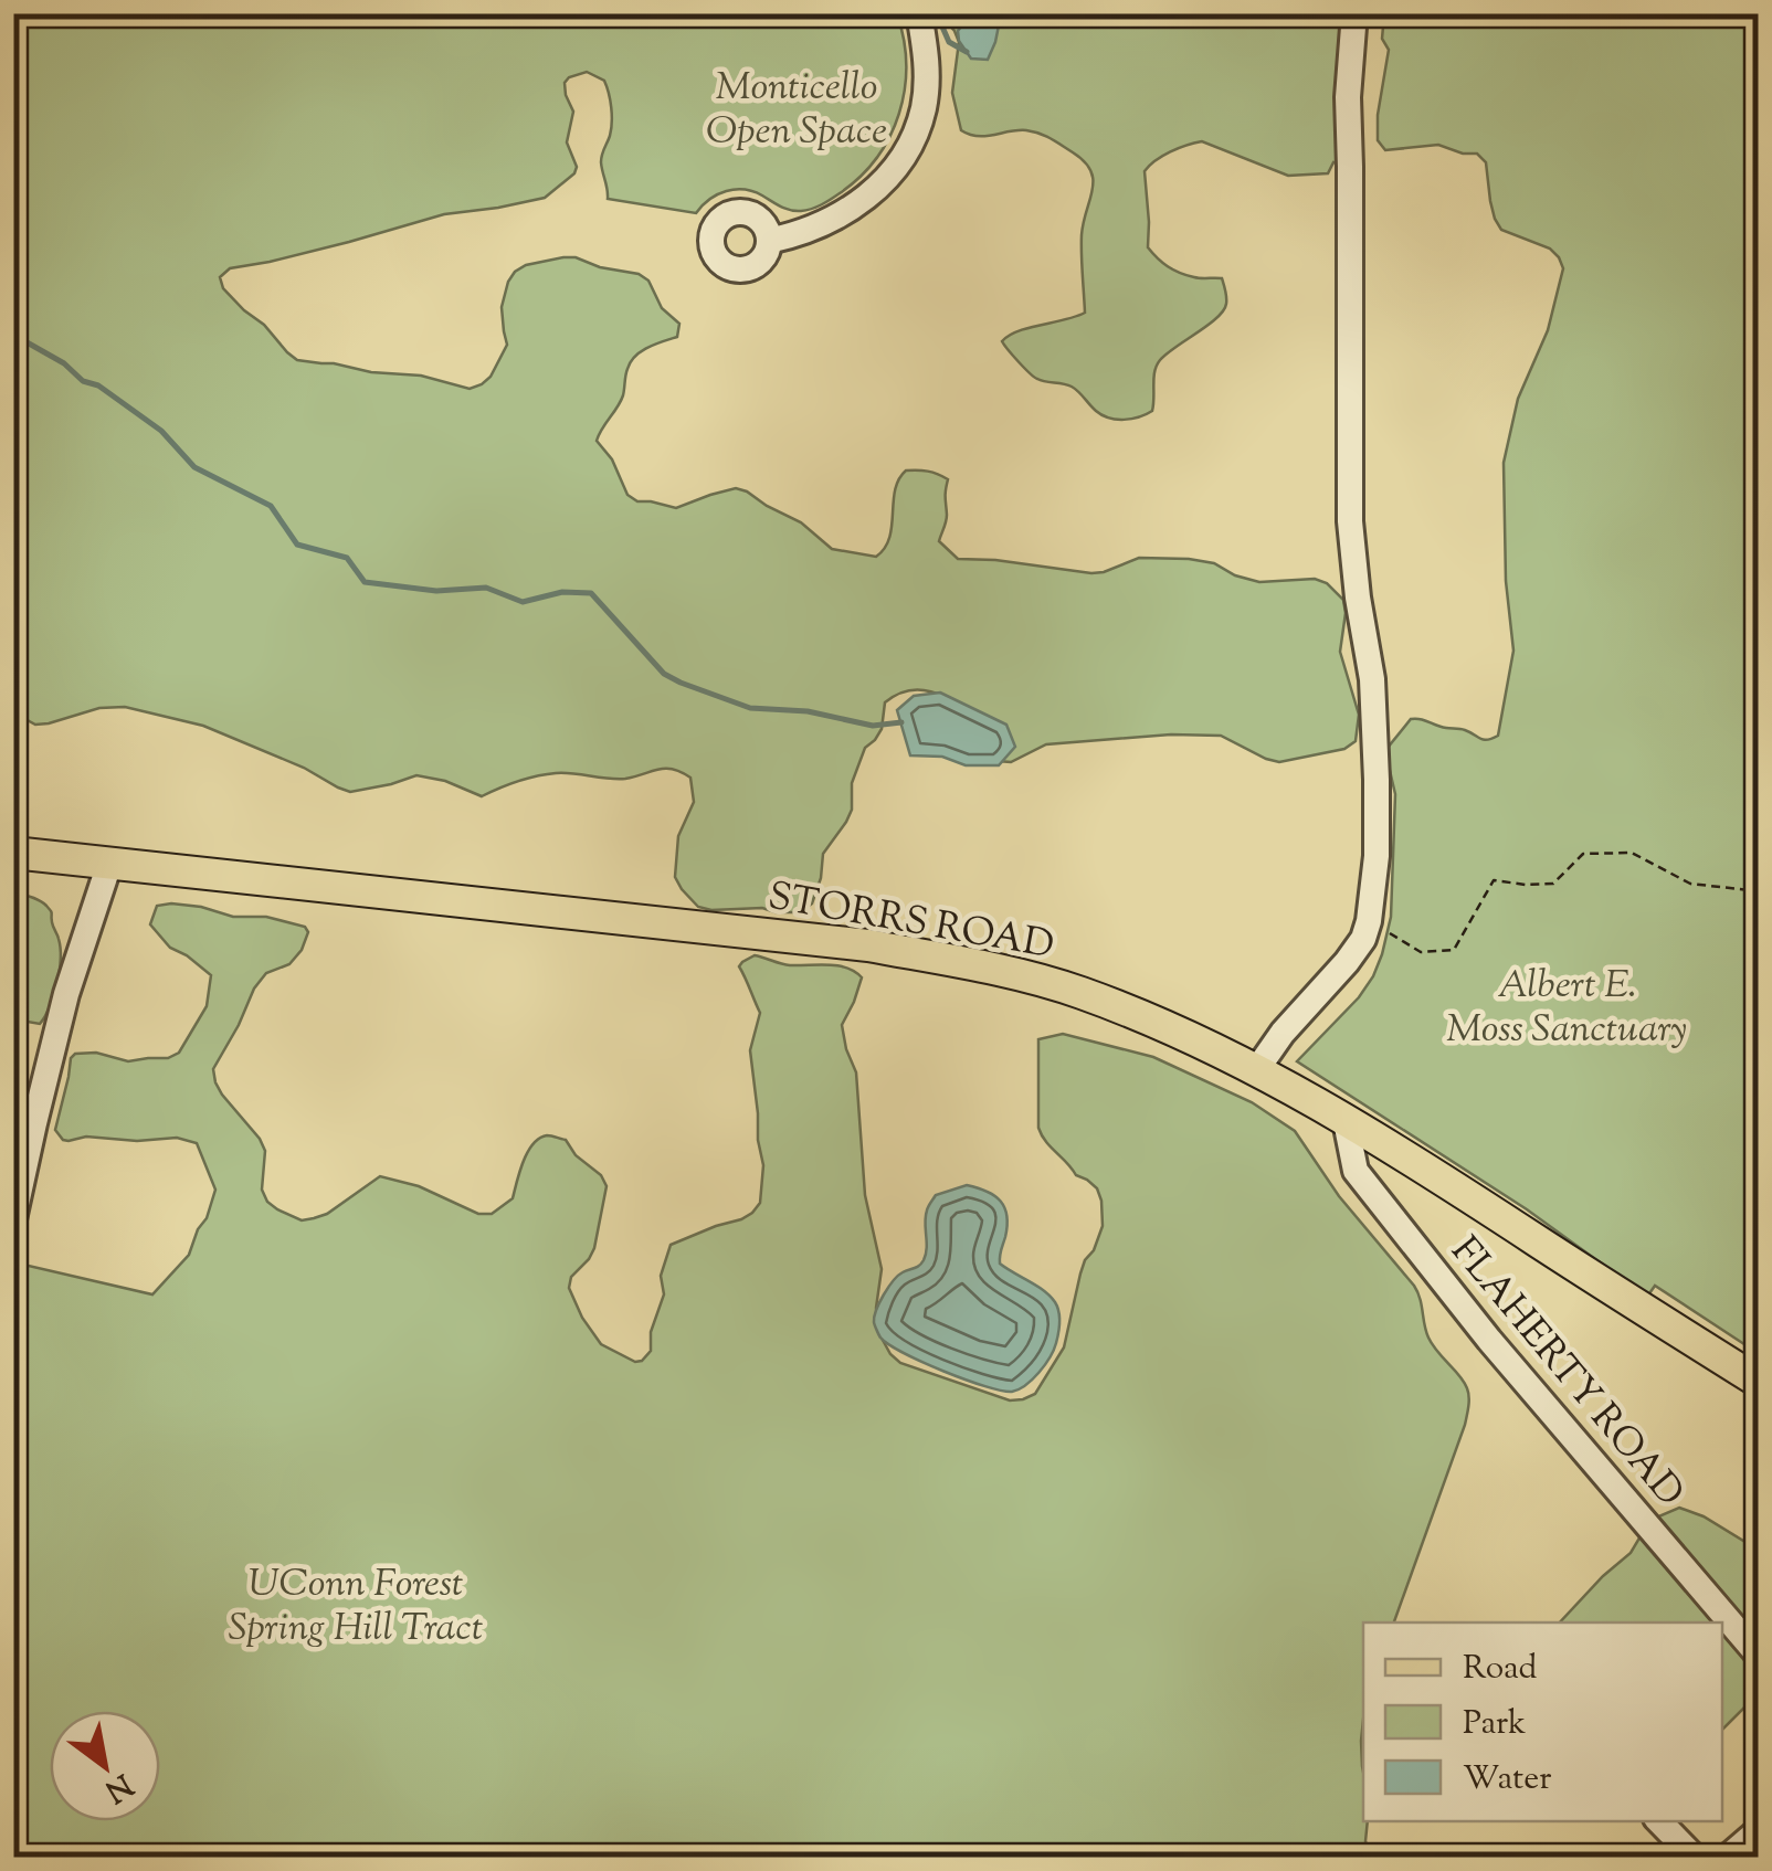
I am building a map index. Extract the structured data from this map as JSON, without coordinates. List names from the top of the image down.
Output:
{
  "streets": {
    "main road": ["STORRS ROAD"],
    "street": ["FLAHERTY ROAD"]
  },
  "crossings": [
    ["STORRS ROAD", "FLAHERTY ROAD"]
  ],
  "parks": ["Monticello Open Space", "Albert E. Moss Sanctuary", "UConn Forest Spring Hill Tract"],
  "legend": ["Road", "Park", "Water"],
  "north": "bottom right"
}
